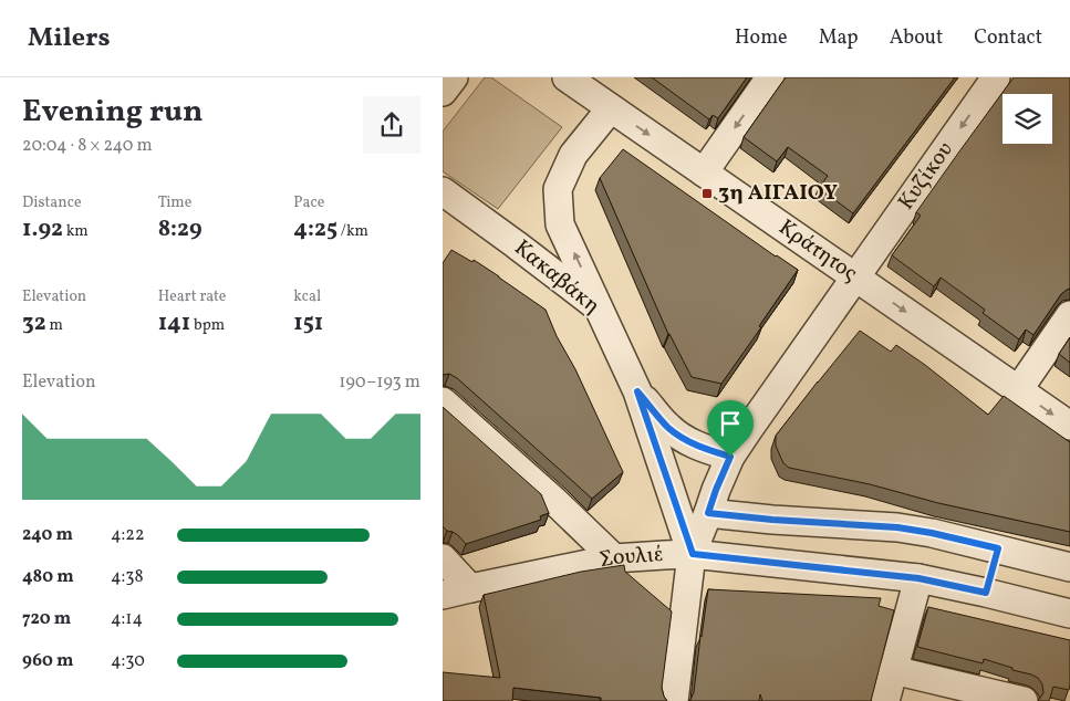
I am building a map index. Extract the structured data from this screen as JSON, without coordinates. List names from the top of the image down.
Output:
{
  "streets": {
    "street": [
      "Κυζίκου",
      "Κράτητος",
      "Κακαβάκη",
      "Σουλιέ"
    ]
  },
  "crossings": [
    ["Κυζίκου", "Κράτητος"],
    ["Κυζίκου", "Κακαβάκη"],
    ["Κυζίκου", "Σουλιέ"],
    ["Κακαβάκη", "Σουλιέ"]
  ],
  "one_way": ["Κράτητος"],
  "places": {
    "transit": ["3η ΑΙΓΑΙΟΥ"]
  },
  "page": {
    "header": "Milers",
    "nav": [
      "Home",
      "Map",
      "About",
      "Contact"
    ],
    "heading": ["Evening run", "20:04 · 8 × 240 m"],
    "stats": [
      ["Distance", "1.92 km"],
      ["Time", "8:29"],
      ["Pace", "4:25 /km"],
      ["Elevation", "32 m"],
      ["Heart rate", "141 bpm"],
      ["kcal", "151"]
    ],
    "chart": ["Elevation", "190–193 m"],
    "list": [
      {
        "name": "240 m",
        "note": "4:22"
      },
      {
        "name": "480 m",
        "note": "4:38"
      },
      {
        "name": "720 m",
        "note": "4:14"
      },
      {
        "name": "960 m",
        "note": "4:30"
      }
    ]
  }
}
